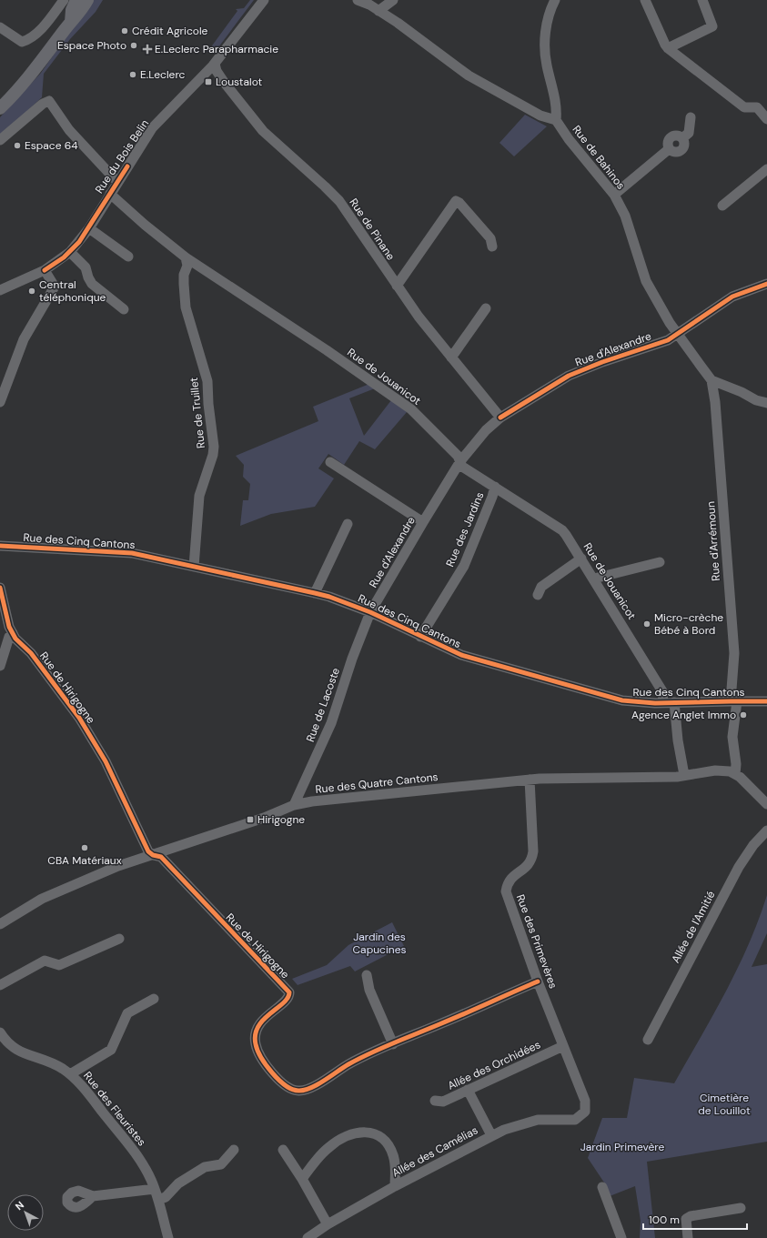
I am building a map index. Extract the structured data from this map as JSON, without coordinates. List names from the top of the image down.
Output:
{
  "streets": {
    "street": [
      "Rue du Bois Belin",
      "Rue de Bahinos",
      "Rue de Pinane",
      "Rue d'Alexandre",
      "Rue de Jouanicot",
      "Rue de Truillet",
      "Rue des Jardins",
      "Rue des Cinq Cantons",
      "Rue d'Arrémoun",
      "Rue de Hirigogne",
      "Rue de Lacoste",
      "Rue des Quatre Cantons",
      "Allée de l'Amitié",
      "Rue des Primevères",
      "Allée des Orchidées",
      "Rue des Fleuristes",
      "Allée des Camélias"
    ]
  },
  "crossings": [
    ["Rue du Bois Belin", "Rue de Pinane"],
    ["Rue du Bois Belin", "Rue de Jouanicot"],
    ["Rue de Bahinos", "Rue d'Alexandre"],
    ["Rue de Bahinos", "Rue d'Arrémoun"],
    ["Rue de Pinane", "Rue d'Alexandre"],
    ["Rue d'Alexandre", "Rue de Jouanicot"],
    ["Rue d'Alexandre", "Rue des Cinq Cantons"],
    ["Rue d'Alexandre", "Rue de Lacoste"],
    ["Rue de Jouanicot", "Rue de Truillet"],
    ["Rue de Jouanicot", "Rue des Jardins"],
    ["Rue de Jouanicot", "Rue des Cinq Cantons"],
    ["Rue de Truillet", "Rue des Cinq Cantons"],
    ["Rue des Jardins", "Rue des Cinq Cantons"],
    ["Rue des Cinq Cantons", "Rue d'Arrémoun"],
    ["Rue des Cinq Cantons", "Rue de Lacoste"],
    ["Rue d'Arrémoun", "Rue des Quatre Cantons"],
    ["Rue de Hirigogne", "Rue des Quatre Cantons"],
    ["Rue de Hirigogne", "Rue des Primevères"],
    ["Rue de Lacoste", "Rue des Quatre Cantons"],
    ["Rue des Quatre Cantons", "Rue des Primevères"],
    ["Rue des Primevères", "Allée des Orchidées"],
    ["Rue des Primevères", "Allée des Camélias"]
  ],
  "parks": ["Jardin des Capucines", "Cimetière de Louillot", "Jardin Primevère"],
  "places": {
    "other": [
      "Crédit Agricole",
      "Espace Photo",
      "E.Leclerc",
      "Espace 64",
      "Central téléphonique",
      "Micro-crèche Bébé à Bord",
      "Agence Anglet Immo",
      "CBA Matériaux"
    ],
    "health": ["E.Leclerc Parapharmacie"],
    "transit": ["Loustalot", "Hirigogne"]
  },
  "scale_bar": "100 m",
  "north": "top left"
}
